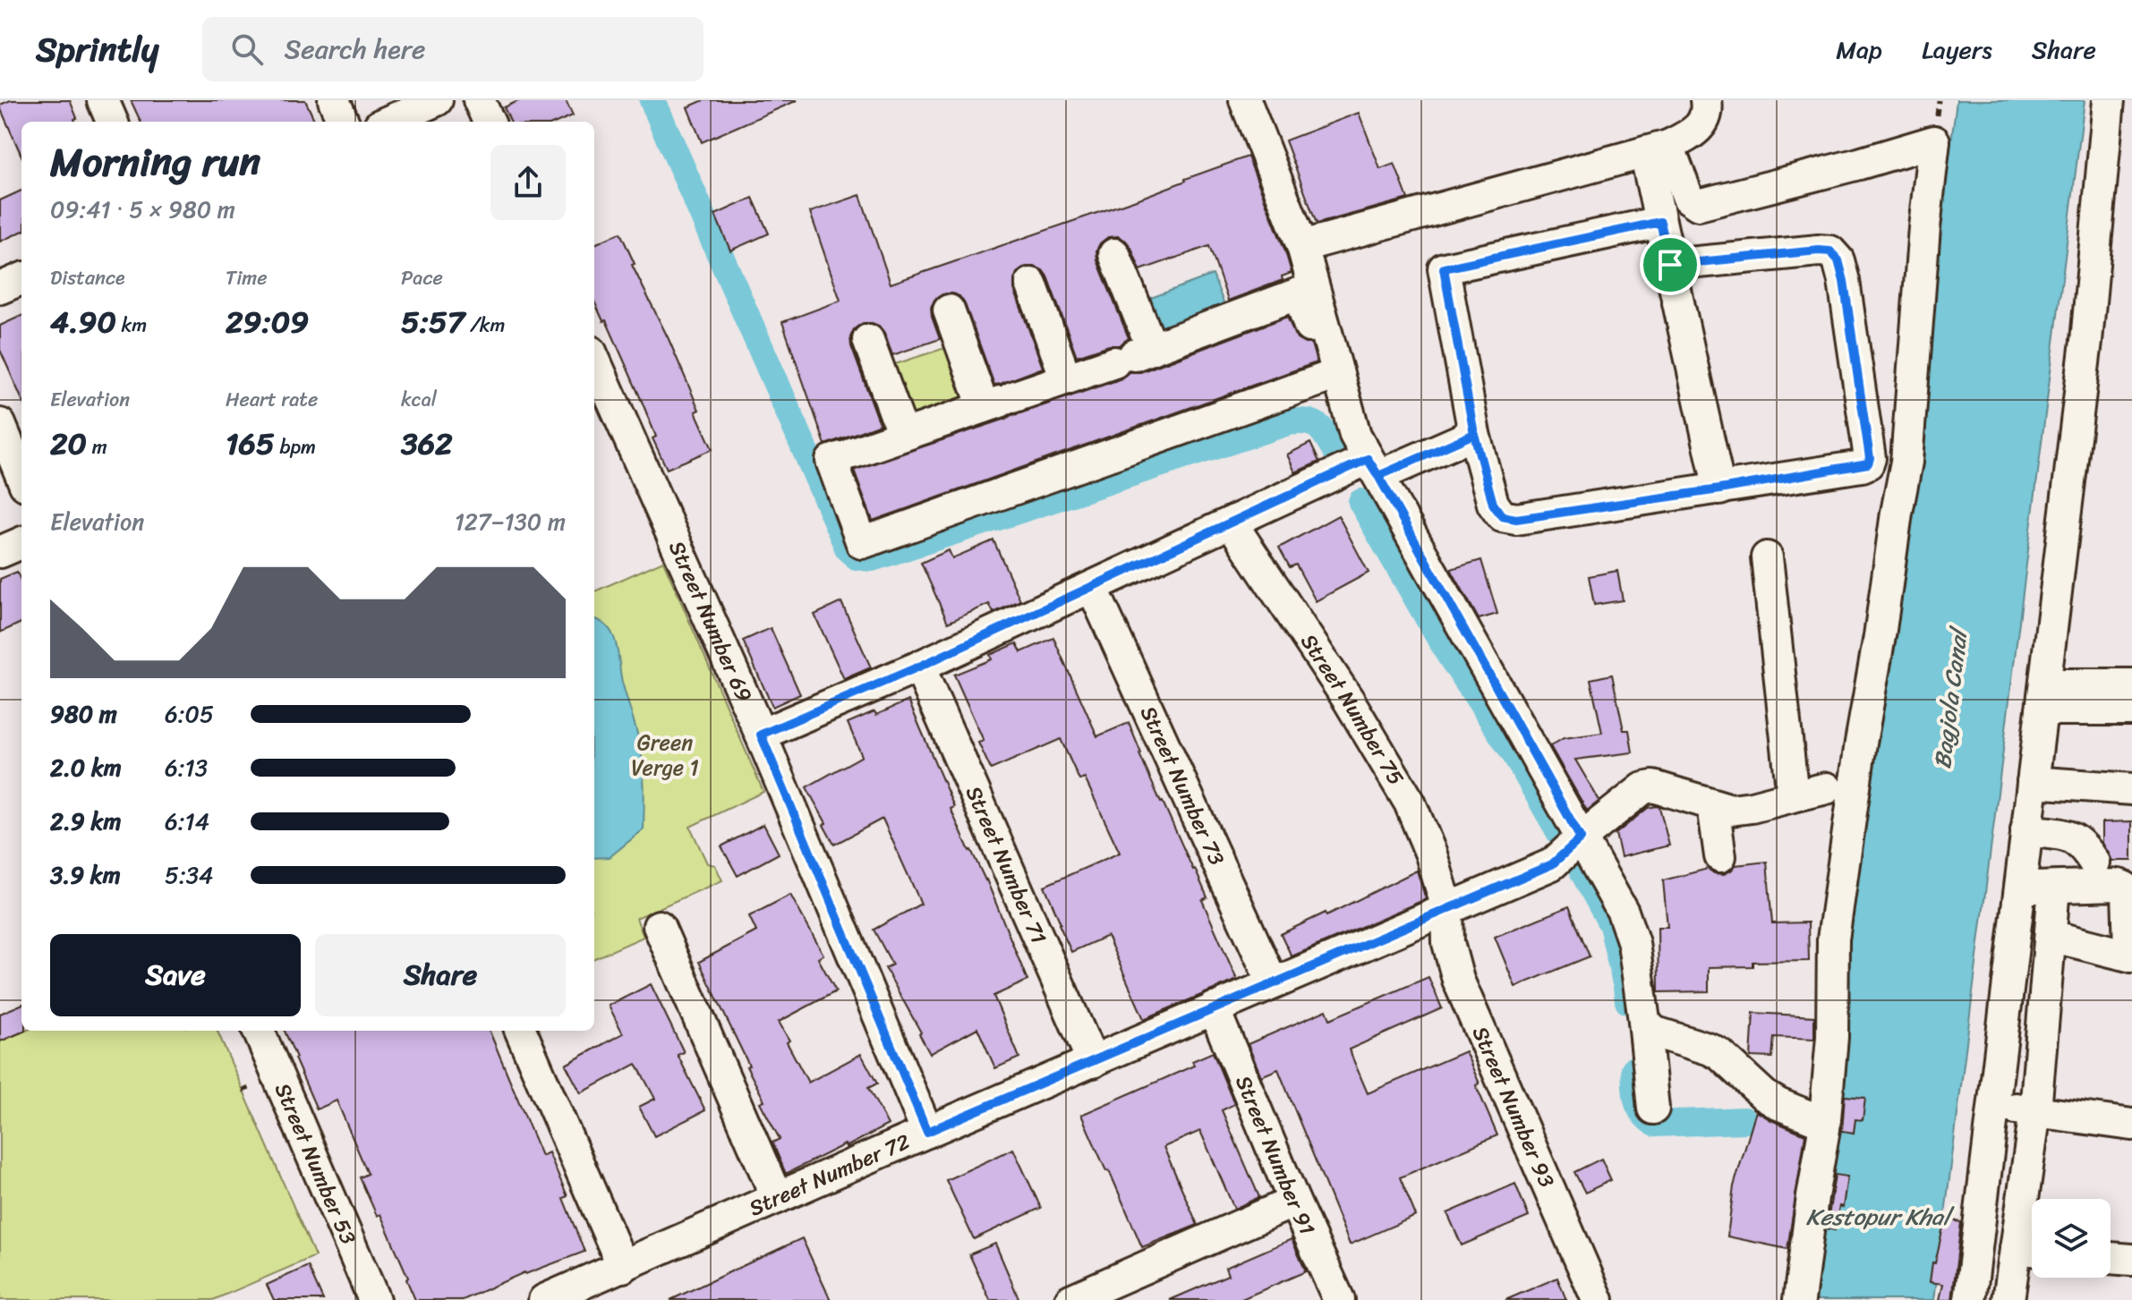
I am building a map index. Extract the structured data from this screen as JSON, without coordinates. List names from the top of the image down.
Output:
{
  "streets": {
    "street": [
      "Street Number 69",
      "Street Number 75",
      "Street Number 73",
      "Street Number 71",
      "Street Number 93",
      "Street Number 91",
      "Street Number 53",
      "Street Number 72"
    ]
  },
  "crossings": [
    ["Street Number 69", "Street Number 72"],
    ["Street Number 75", "Street Number 93"],
    ["Street Number 75", "Street Number 72"],
    ["Street Number 73", "Street Number 72"],
    ["Street Number 71", "Street Number 72"],
    ["Street Number 93", "Street Number 72"],
    ["Street Number 91", "Street Number 72"]
  ],
  "water": ["Bagjola Canal", "Kestopur Khal"],
  "parks": ["Green Verge 1"],
  "page": {
    "header": "Sprintly",
    "search": "Search here",
    "nav": ["Map", "Layers", "Share"],
    "heading": ["Morning run", "09:41 · 5 × 980 m"],
    "stats": [
      ["Distance", "4.90 km"],
      ["Time", "29:09"],
      ["Pace", "5:57 /km"],
      ["Elevation", "20 m"],
      ["Heart rate", "165 bpm"],
      ["kcal", "362"]
    ],
    "chart": ["Elevation", "127–130 m"],
    "list": [
      {
        "name": "980 m",
        "note": "6:05"
      },
      {
        "name": "2.0 km",
        "note": "6:13"
      },
      {
        "name": "2.9 km",
        "note": "6:14"
      },
      {
        "name": "3.9 km",
        "note": "5:34"
      }
    ],
    "buttons": ["Save", "Share"]
  }
}
